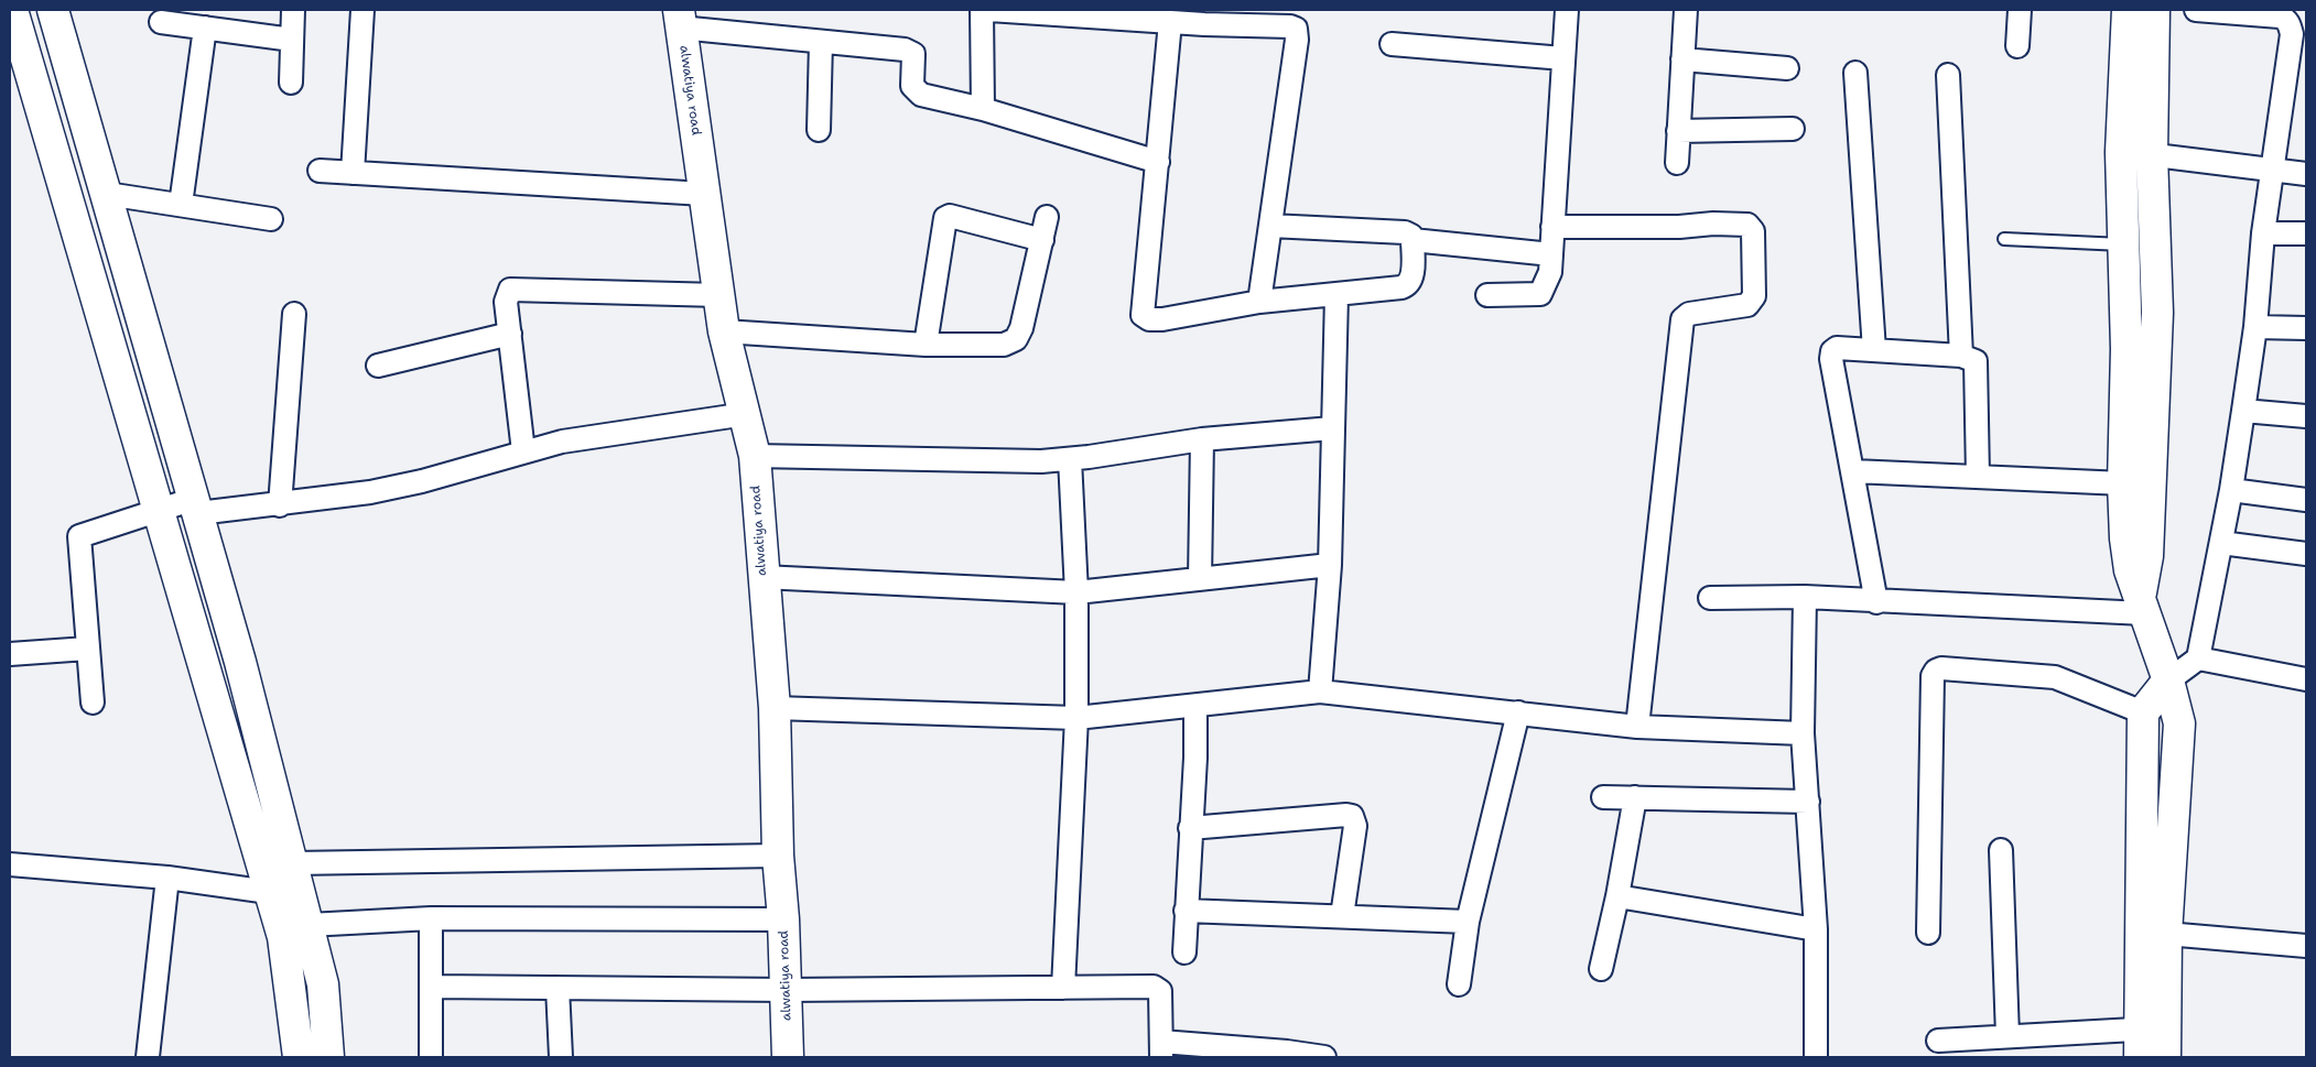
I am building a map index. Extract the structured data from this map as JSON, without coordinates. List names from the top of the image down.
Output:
{
  "streets": {
    "street": ["alwatiya road"]
  }
}
